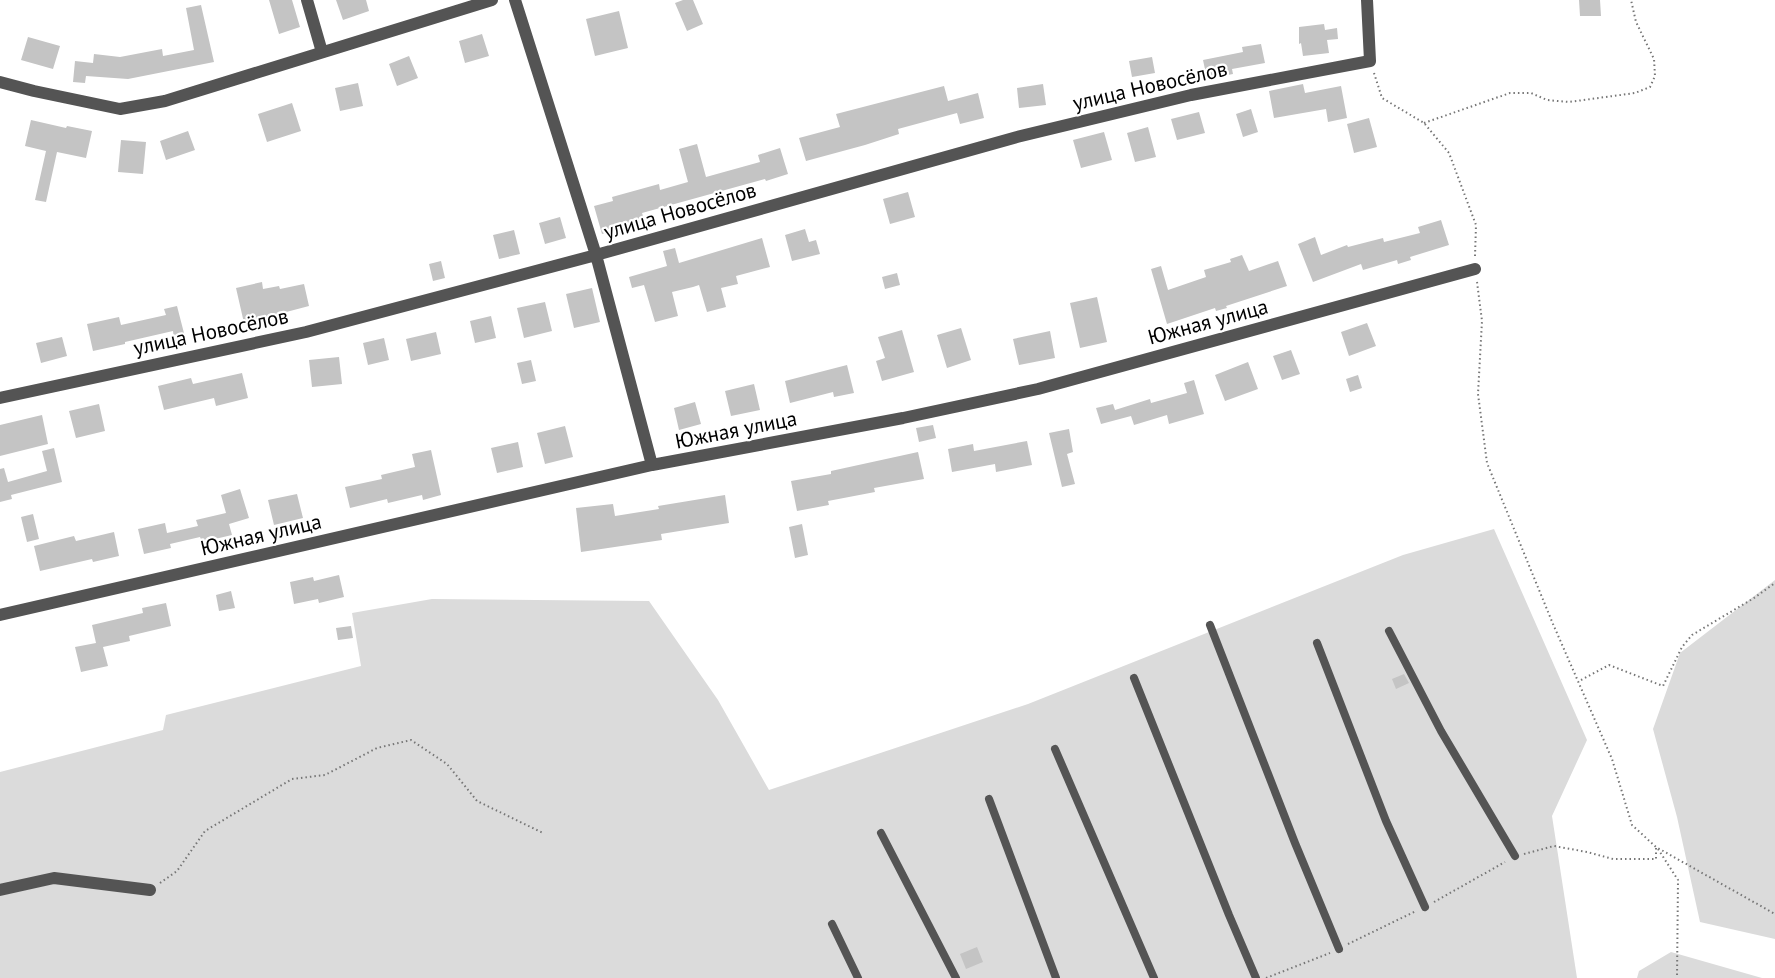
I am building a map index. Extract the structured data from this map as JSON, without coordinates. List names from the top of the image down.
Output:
{
  "streets": {
    "street": ["улица Новосёлов", "Южная улица"]
  }
}
